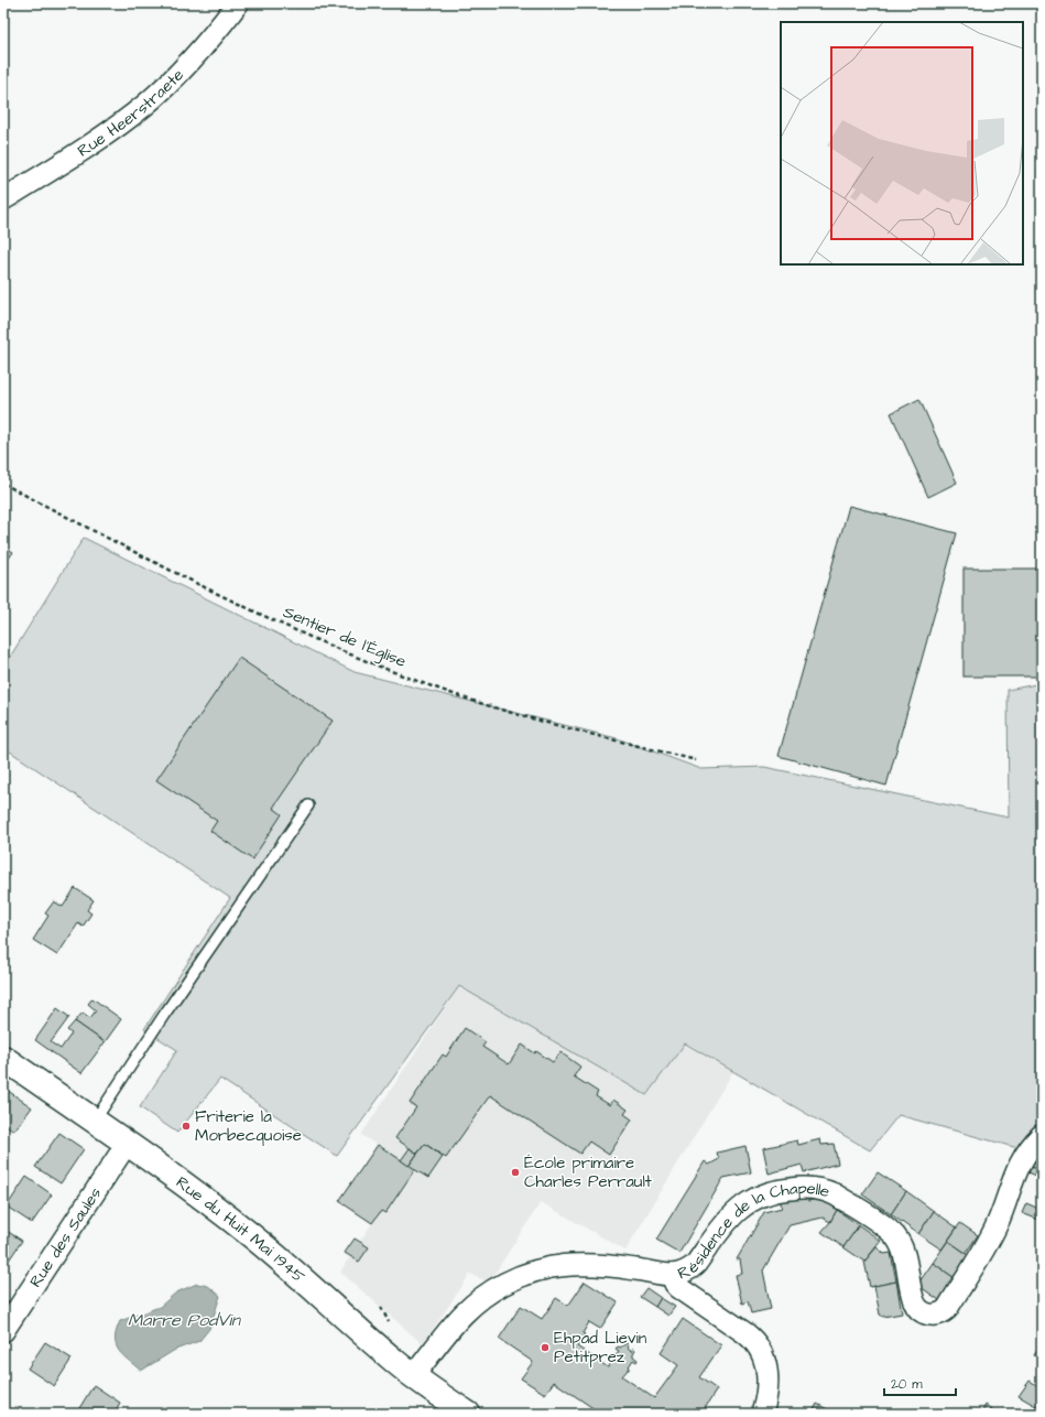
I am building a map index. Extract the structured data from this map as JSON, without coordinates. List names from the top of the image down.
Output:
{
  "streets": {
    "street": [
      "Rue Heerstraete",
      "Rue du Huit Mai 1945",
      "Résidence de la Chapelle",
      "Rue des Saules"
    ],
    "path": ["Sentier de l'Église"]
  },
  "crossings": [
    ["Rue du Huit Mai 1945", "Résidence de la Chapelle"],
    ["Rue du Huit Mai 1945", "Rue des Saules"]
  ],
  "water": ["Marre PodVin"],
  "places": ["Friterie la Morbecquoise", "École primaire Charles Perrault", "Ehpad Lievin Petitprez"],
  "scale_bar": "20 m"
}
